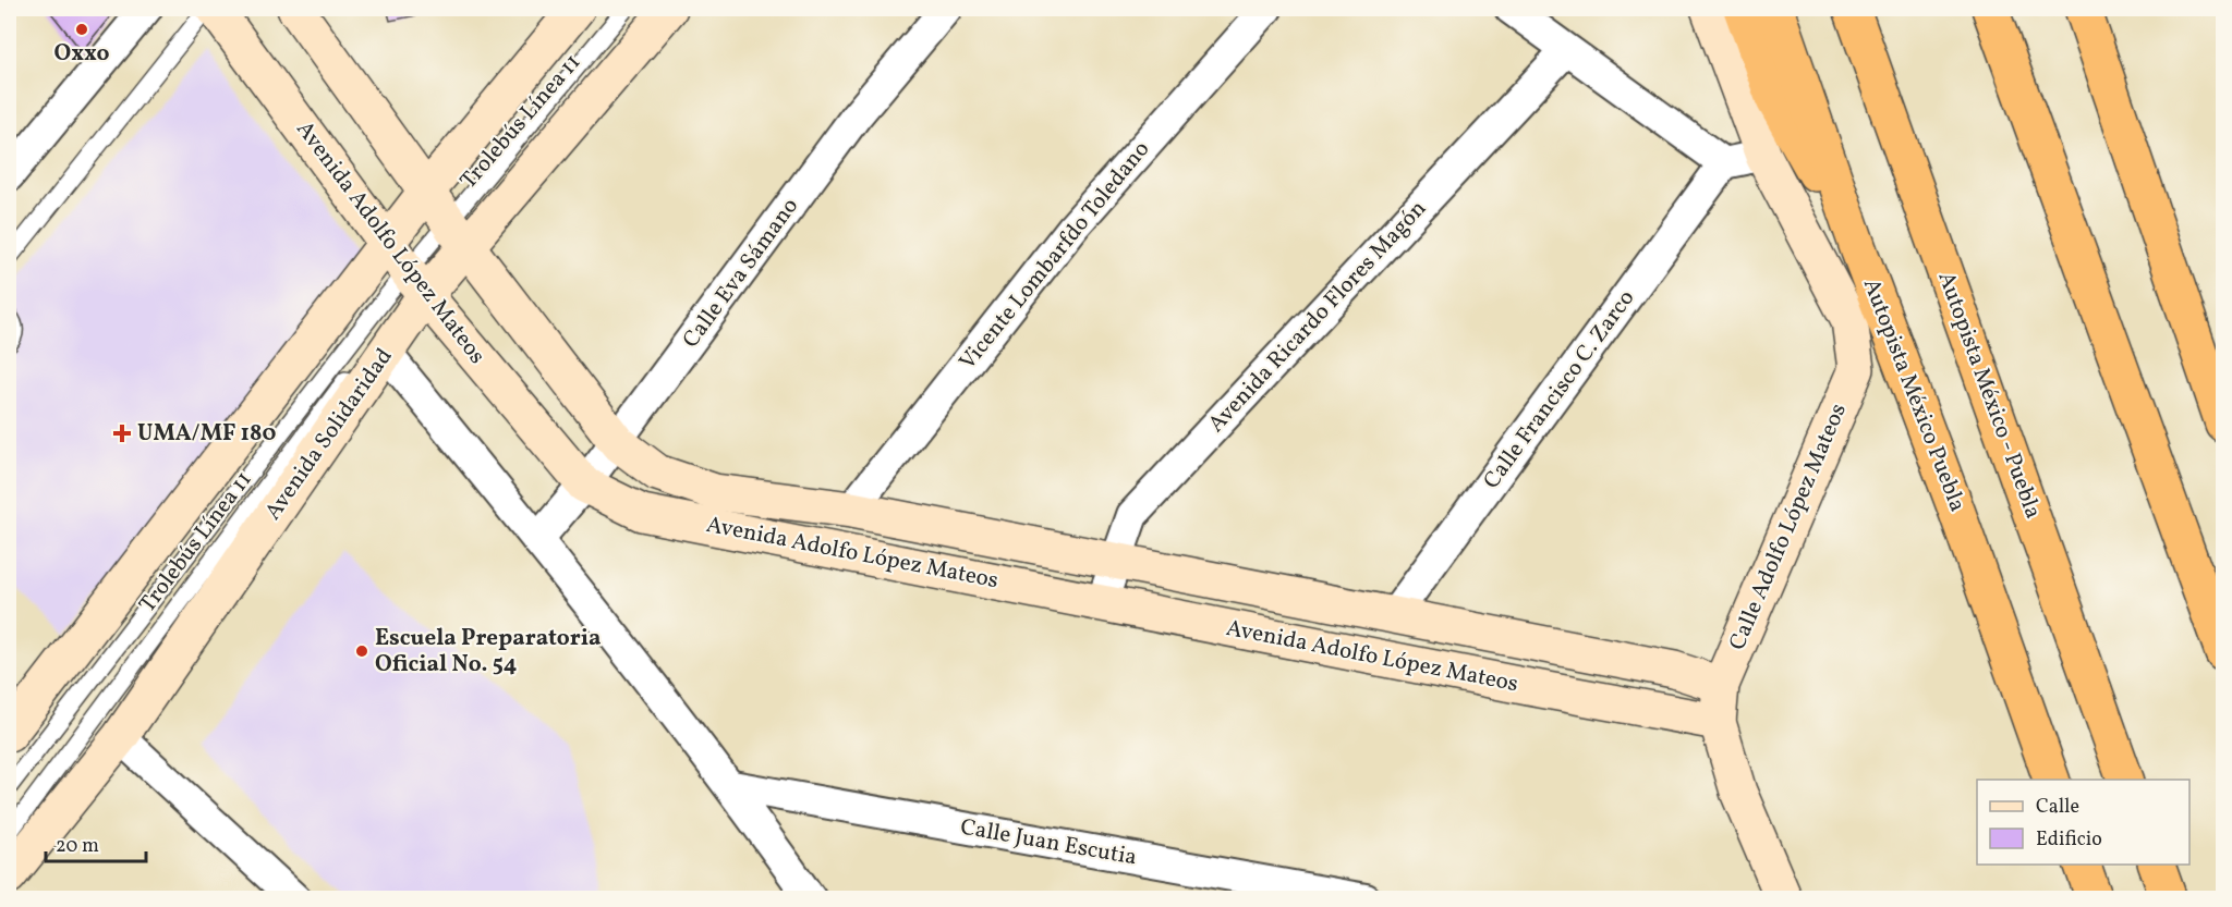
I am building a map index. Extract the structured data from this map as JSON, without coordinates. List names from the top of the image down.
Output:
{
  "streets": {
    "highway": ["Autopista México Puebla", "Autopista México - Puebla"],
    "main road": ["Avenida Adolfo López Mateos", "Avenida Solidaridad", "Calle Adolfo López Mateos"],
    "street": [
      "Vicente Lombarfdo Toledano",
      "Calle Eva Sámano",
      "Avenida Ricardo Flores Magón",
      "Calle Francisco C. Zarco",
      "Calle Juan Escutia"
    ],
    "lane": ["Trolebús Línea 11"]
  },
  "crossings": [
    ["Trolebús Línea 11", "Avenida Adolfo López Mateos"],
    ["Trolebús Línea 11", "Avenida Solidaridad"],
    ["Avenida Adolfo López Mateos", "Vicente Lombarfdo Toledano"],
    ["Avenida Adolfo López Mateos", "Calle Eva Sámano"],
    ["Avenida Adolfo López Mateos", "Avenida Ricardo Flores Magón"],
    ["Avenida Adolfo López Mateos", "Calle Francisco C. Zarco"],
    ["Avenida Adolfo López Mateos", "Avenida Solidaridad"],
    ["Avenida Adolfo López Mateos", "Calle Adolfo López Mateos"]
  ],
  "places": {
    "other": ["Oxxo", "Escuela Preparatoria Oficial No. 54"],
    "health": ["UMA/MF 180"]
  },
  "legend": ["Calle", "Edificio"],
  "scale_bar": "20 m"
}
